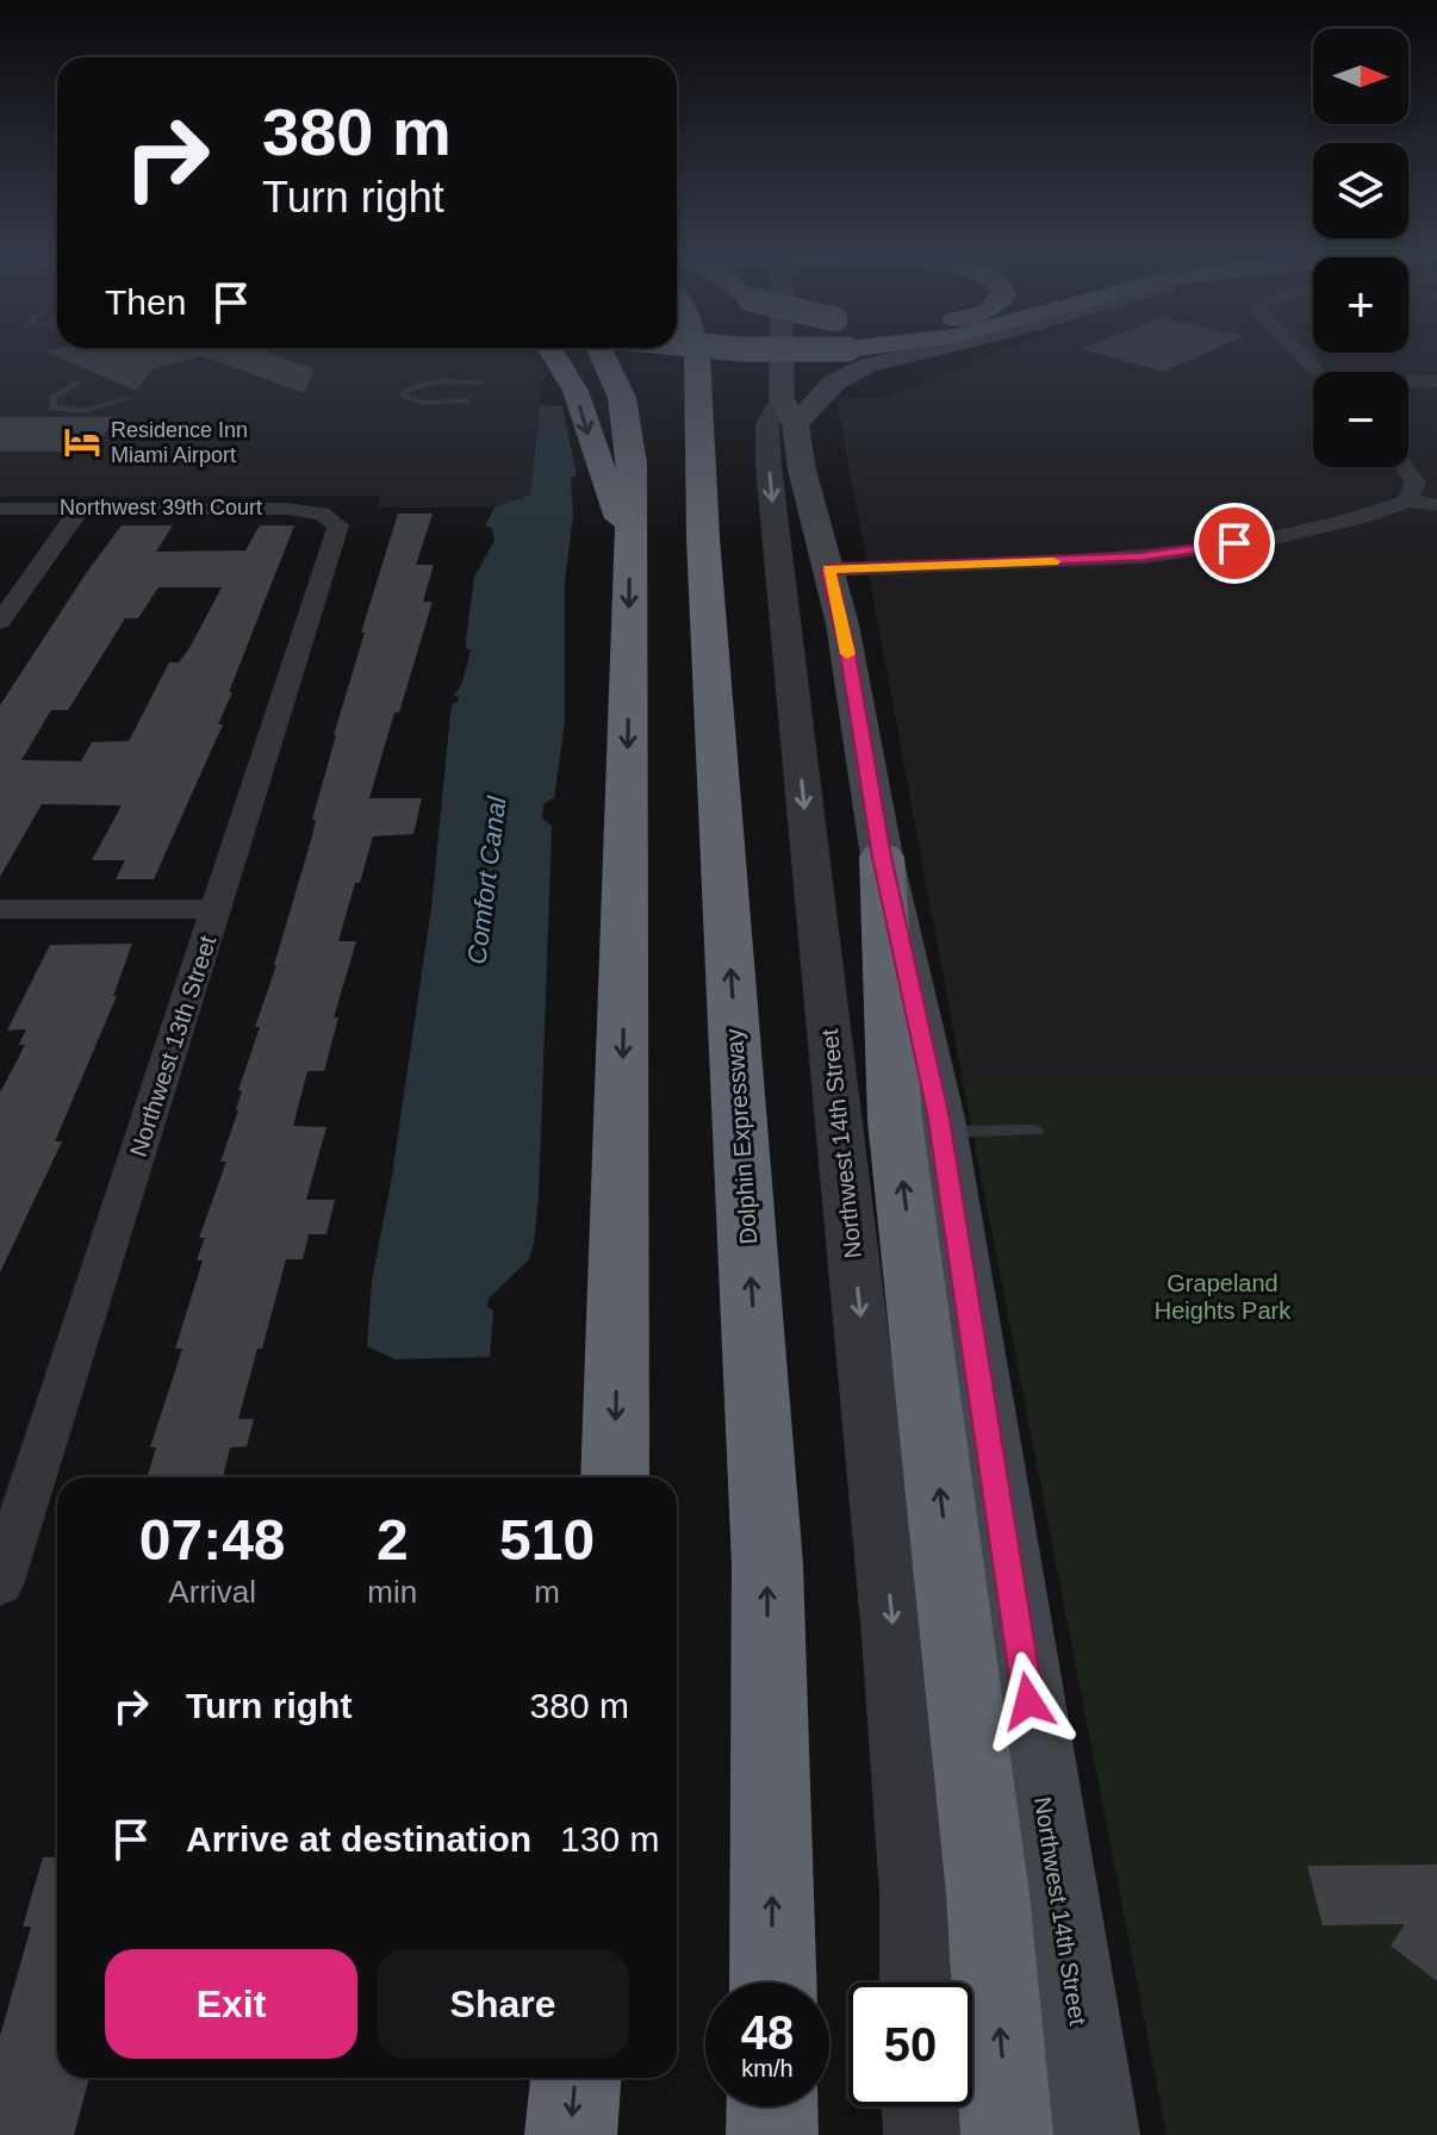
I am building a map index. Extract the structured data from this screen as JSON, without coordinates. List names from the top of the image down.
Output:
{
  "streets": {
    "highway": ["Dolphin Expressway"],
    "main road": ["Northwest 14th Street"],
    "street": ["Northwest 39th Court", "Northwest 13th Street"]
  },
  "crossings": [
    ["Northwest 39th Court", "Northwest 13th Street"]
  ],
  "water": ["Comfort Canal"],
  "parks": ["Grapeland Heights Park"],
  "places": {
    "hotel": ["Residence Inn Miami Airport"]
  },
  "north": "right",
  "page": {
    "map_buttons": ["+", "−"],
    "turn": ["380 m", "Turn right"],
    "then": "Then",
    "eta": [
      "07:48",
      "Arrival",
      "2",
      "min",
      "510",
      "m"
    ],
    "list": [
      {
        "name": "Turn right",
        "value": "380 m"
      },
      {
        "name": "Arrive at destination",
        "value": "130 m"
      }
    ],
    "buttons": ["Exit", "Share"],
    "speed": "48 km/h",
    "limit": "50"
  }
}
